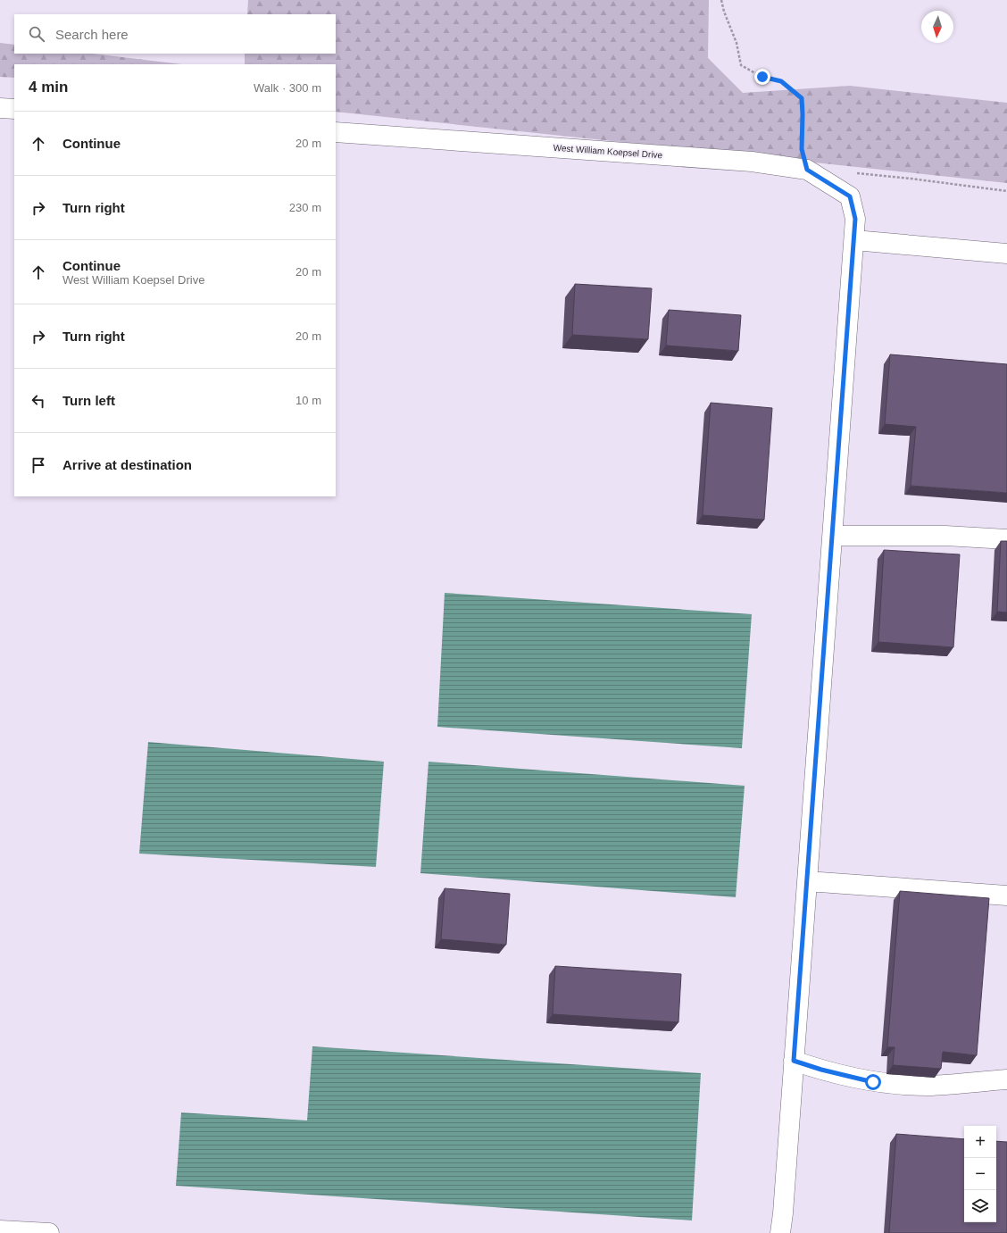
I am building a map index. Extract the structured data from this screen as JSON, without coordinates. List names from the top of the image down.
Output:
{
  "streets": {
    "lane": ["West William Koepsel Drive"]
  },
  "north": "bottom",
  "page": {
    "search": "Search here",
    "heading": ["4 min", "Walk · 300 m"],
    "list": [
      ["Continue", "20 m"],
      ["Turn right", "230 m"],
      ["Continue", "West William Koepsel Drive", "20 m"],
      ["Turn right", "20 m"],
      ["Turn left", "10 m"],
      "Arrive at destination"
    ],
    "map_buttons": ["+", "−"]
  }
}
